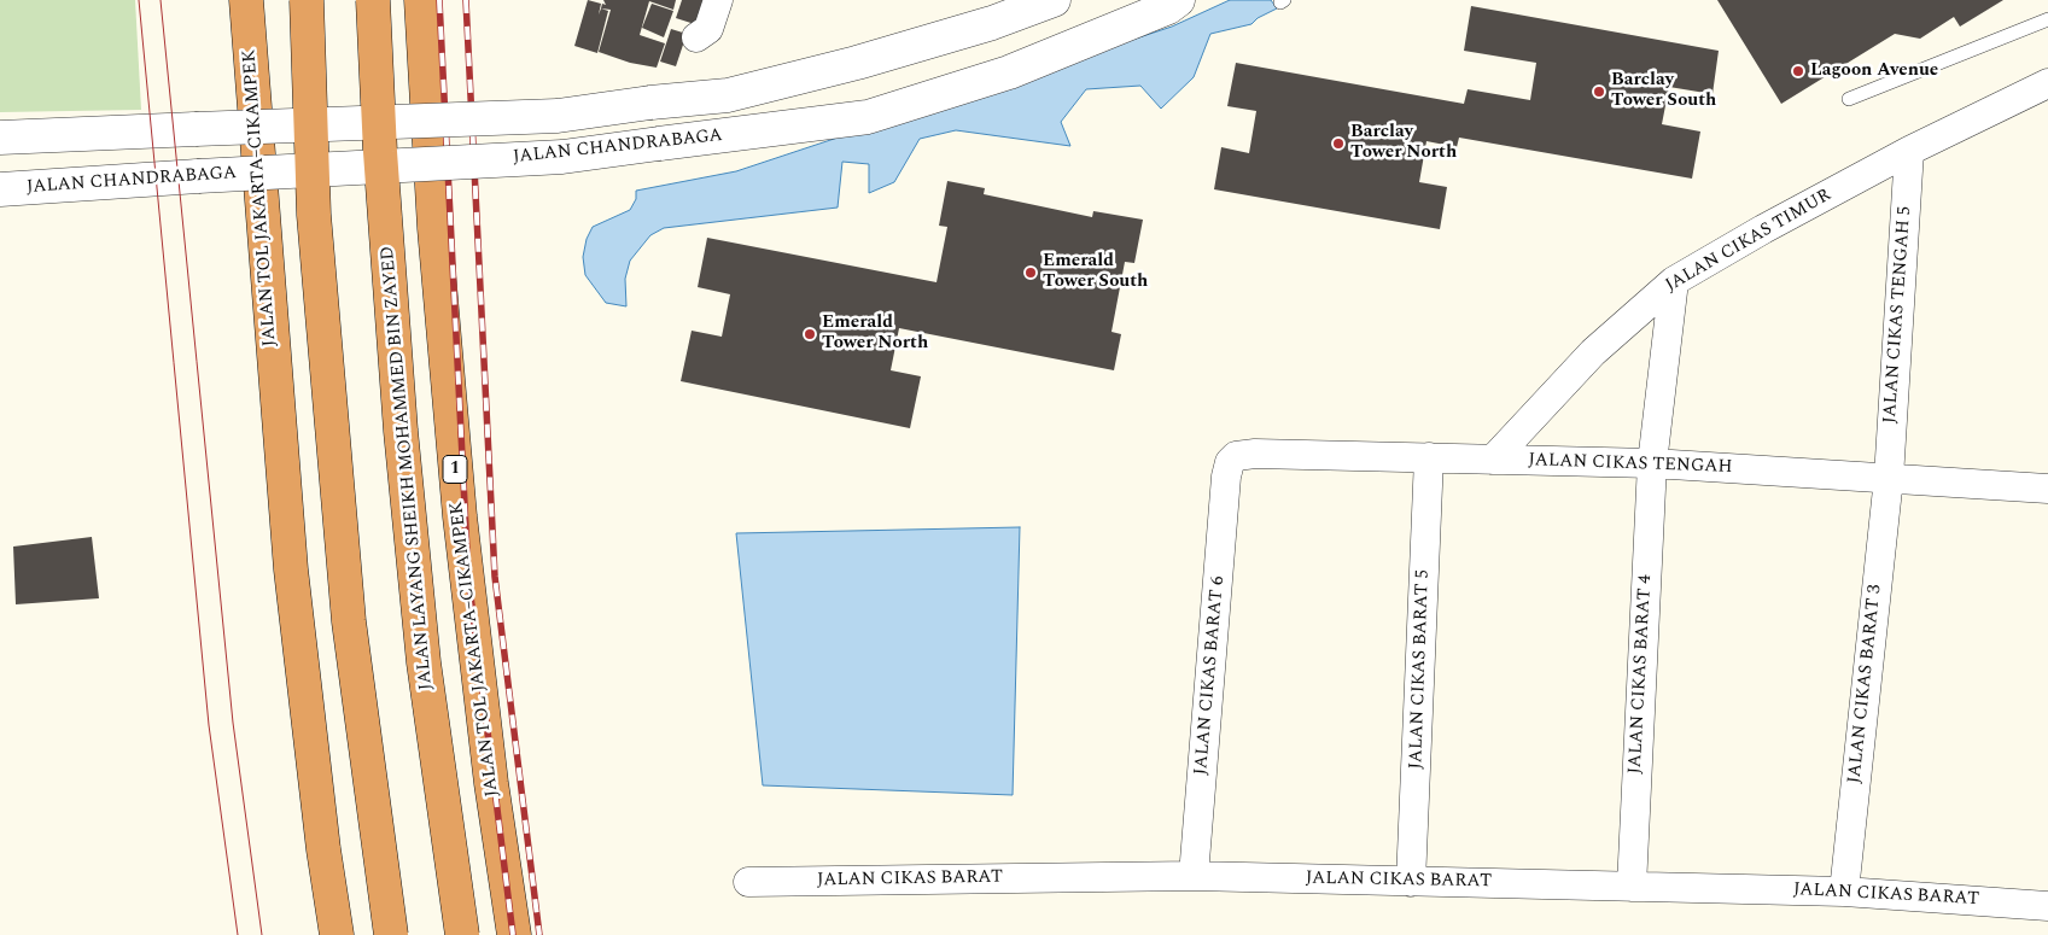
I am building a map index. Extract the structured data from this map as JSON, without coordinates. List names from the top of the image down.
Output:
{
  "streets": {
    "highway": ["JALAN TOL JAKARTA–CIKAMPEK", "JALAN LAYANG SHEIKH MOHAMMED BIN ZAYED", "1"],
    "street": [
      "JALAN CHANDRABAGA",
      "JALAN CIKAS TIMUR",
      "JALAN CIKAS TENGAH 5",
      "JALAN CIKAS TENGAH",
      "JALAN CIKAS BARAT 5",
      "JALAN CIKAS BARAT 4",
      "JALAN CIKAS BARAT 6",
      "JALAN CIKAS BARAT 3",
      "JALAN CIKAS BARAT"
    ]
  },
  "crossings": [
    ["JALAN CIKAS TIMUR", "JALAN CIKAS TENGAH 5"],
    ["JALAN CIKAS TIMUR", "JALAN CIKAS TENGAH"],
    ["JALAN CIKAS TIMUR", "JALAN CIKAS BARAT 4"],
    ["JALAN CIKAS TENGAH 5", "JALAN CIKAS TENGAH"],
    ["JALAN CIKAS TENGAH 5", "JALAN CIKAS BARAT 3"],
    ["JALAN CIKAS TENGAH", "JALAN CIKAS BARAT 5"],
    ["JALAN CIKAS TENGAH", "JALAN CIKAS BARAT 4"],
    ["JALAN CIKAS TENGAH", "JALAN CIKAS BARAT 6"],
    ["JALAN CIKAS TENGAH", "JALAN CIKAS BARAT 3"],
    ["JALAN CIKAS BARAT 5", "JALAN CIKAS BARAT"],
    ["JALAN CIKAS BARAT 4", "JALAN CIKAS BARAT"],
    ["JALAN CIKAS BARAT 6", "JALAN CIKAS BARAT"],
    ["JALAN CIKAS BARAT 3", "JALAN CIKAS BARAT"]
  ],
  "places": [
    "Lagoon Avenue",
    "Barclay Tower South",
    "Barclay Tower North",
    "Emerald Tower South",
    "Emerald Tower North"
  ]
}
